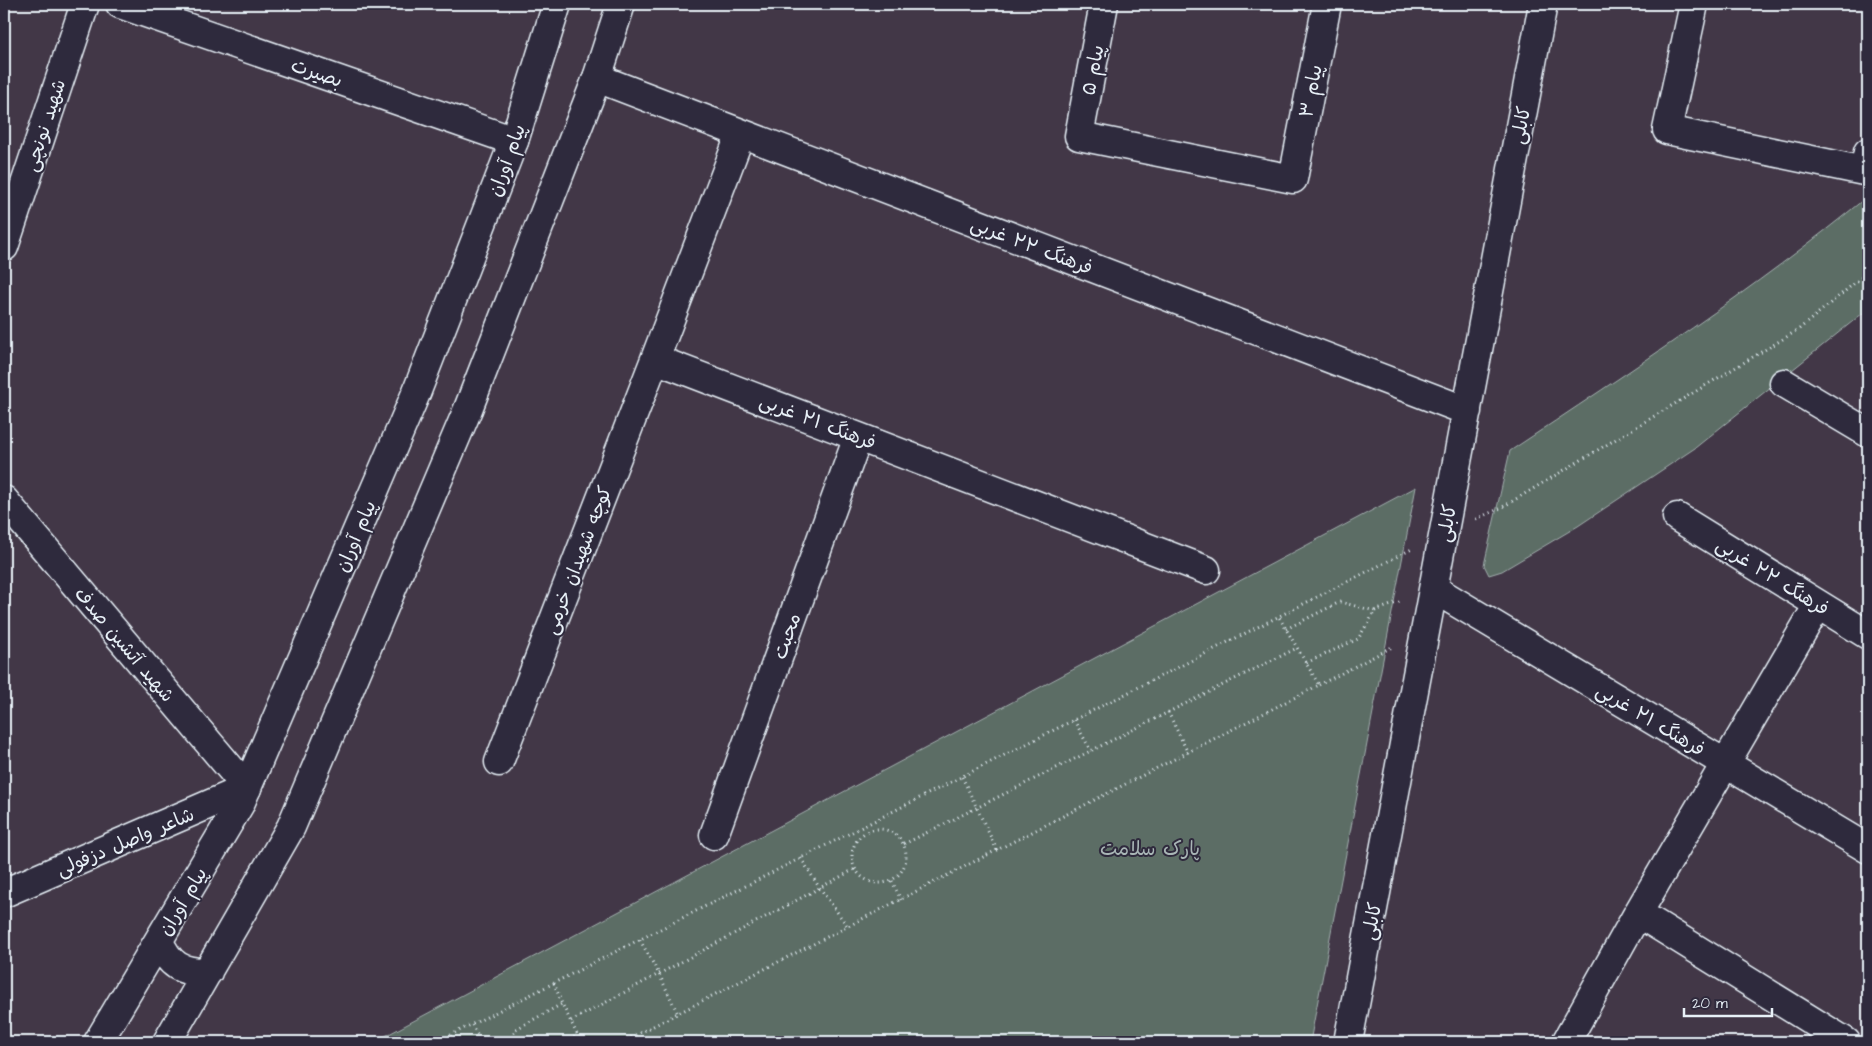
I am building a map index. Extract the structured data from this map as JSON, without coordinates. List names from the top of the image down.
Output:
{
  "streets": {
    "street": [
      "پیام ۵",
      "بصیرت",
      "پیام ۳",
      "شهید نونچی",
      "کابلی",
      "پیام آوران",
      "فرهنگ ۲۲ غربی",
      "فرهنگ ۲۱ غربی",
      "کوچه شهیدان خرمی",
      "محبت",
      "شهید آتشین صدف",
      "شاعر واصل دزفولی"
    ]
  },
  "crossings": [
    ["پیام ۵", "پیام ۳"],
    ["بصیرت", "پیام آوران"],
    ["کابلی", "فرهنگ ۲۲ غربی"],
    ["کابلی", "فرهنگ ۲۱ غربی"],
    ["پیام آوران", "شهید آتشین صدف"],
    ["پیام آوران", "شاعر واصل دزفولی"],
    ["فرهنگ ۲۱ غربی", "کوچه شهیدان خرمی"],
    ["فرهنگ ۲۱ غربی", "محبت"],
    ["شهید آتشین صدف", "شاعر واصل دزفولی"]
  ],
  "parks": ["پارک سلامت"],
  "scale_bar": "20 m"
}
